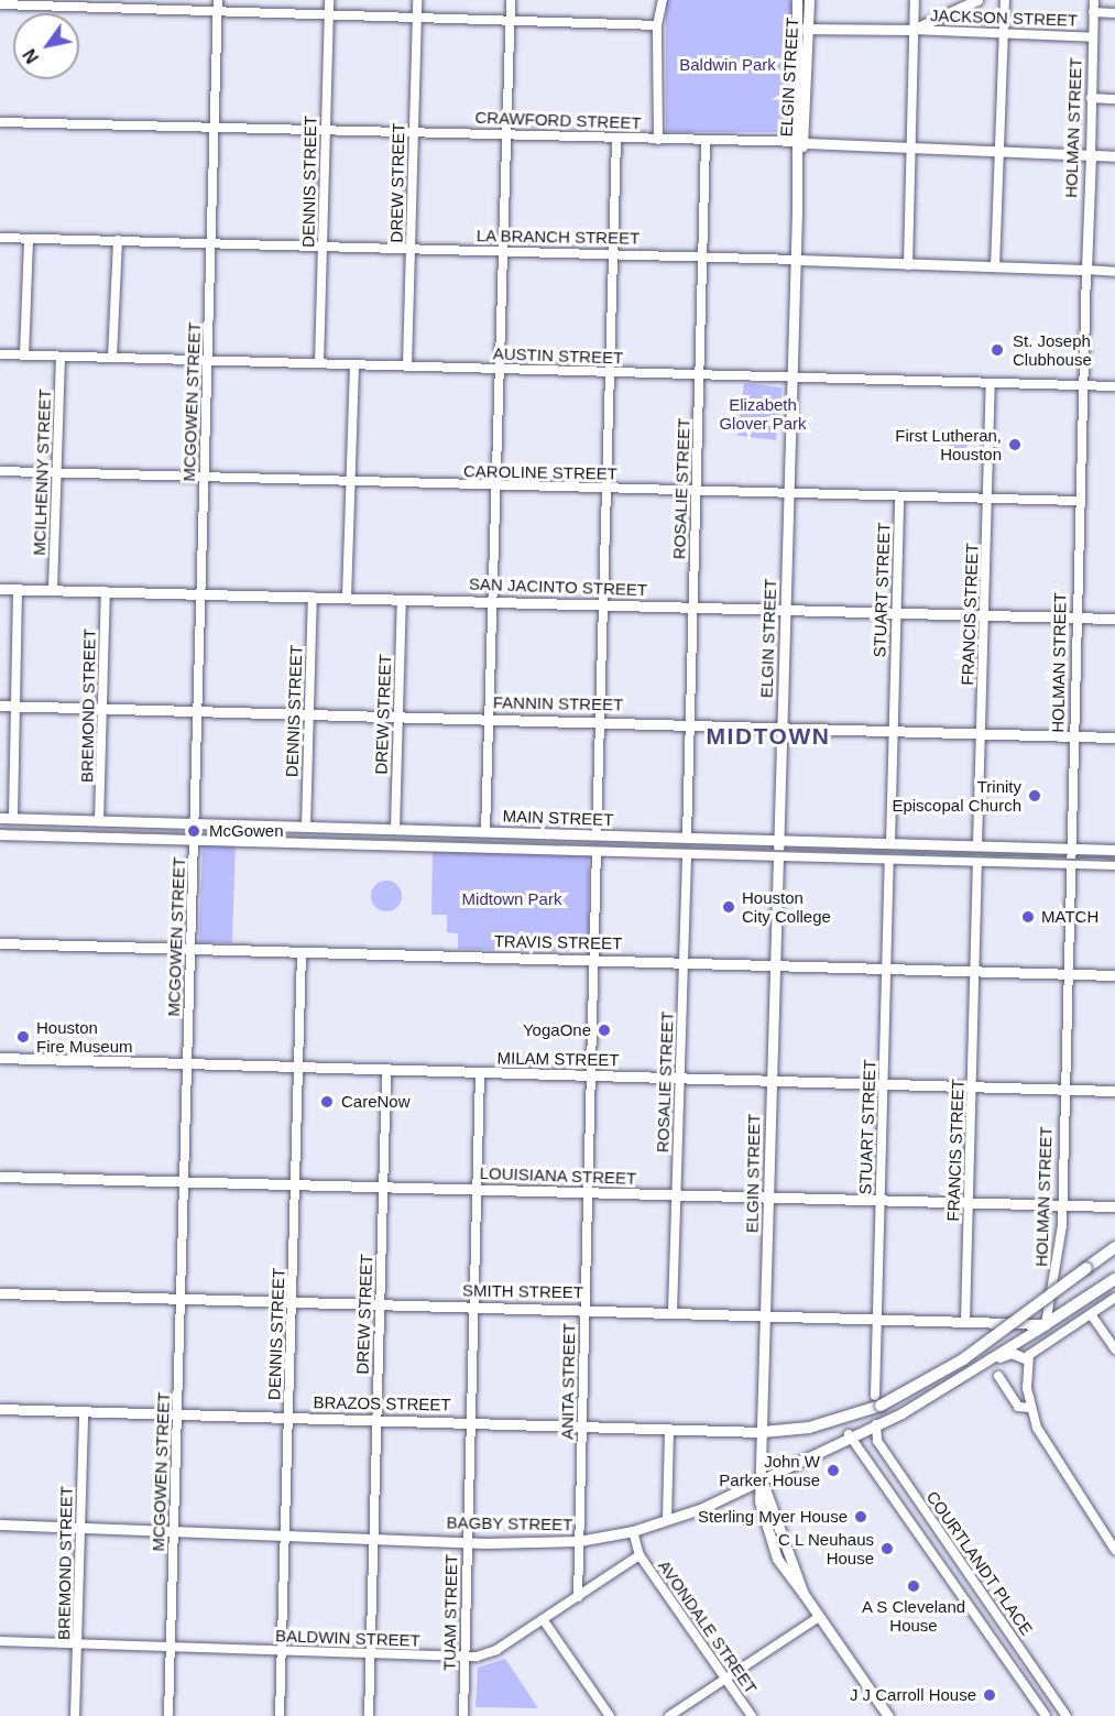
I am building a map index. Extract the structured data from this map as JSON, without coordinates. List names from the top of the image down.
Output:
{
  "streets": {
    "main road": [
      "JACKSON STREET",
      "ELGIN STREET",
      "CRAWFORD STREET",
      "HOLMAN STREET",
      "LA BRANCH STREET",
      "SAN JACINTO STREET",
      "FANNIN STREET",
      "MAIN STREET",
      "TRAVIS STREET",
      "MILAM STREET",
      "LOUISIANA STREET",
      "SMITH STREET",
      "BRAZOS STREET",
      "BAGBY STREET"
    ],
    "street": [
      "DENNIS STREET",
      "DREW STREET",
      "AUSTIN STREET",
      "MCGOWEN STREET",
      "MCILHENNY STREET",
      "CAROLINE STREET",
      "ROSALIE STREET",
      "STUART STREET",
      "FRANCIS STREET",
      "BREMOND STREET",
      "ANITA STREET",
      "COURTLANDT PLACE",
      "TUAM STREET",
      "AVONDALE STREET",
      "BALDWIN STREET"
    ]
  },
  "crossings": [
    ["JACKSON STREET", "ELGIN STREET"],
    ["JACKSON STREET", "HOLMAN STREET"],
    ["ELGIN STREET", "CRAWFORD STREET"],
    ["ELGIN STREET", "LA BRANCH STREET"],
    ["ELGIN STREET", "AUSTIN STREET"],
    ["ELGIN STREET", "CAROLINE STREET"],
    ["ELGIN STREET", "SAN JACINTO STREET"],
    ["ELGIN STREET", "FANNIN STREET"],
    ["ELGIN STREET", "MAIN STREET"],
    ["ELGIN STREET", "TRAVIS STREET"],
    ["ELGIN STREET", "MILAM STREET"],
    ["ELGIN STREET", "LOUISIANA STREET"],
    ["ELGIN STREET", "SMITH STREET"],
    ["ELGIN STREET", "BRAZOS STREET"],
    ["ELGIN STREET", "BAGBY STREET"],
    ["CRAWFORD STREET", "HOLMAN STREET"],
    ["CRAWFORD STREET", "DENNIS STREET"],
    ["CRAWFORD STREET", "DREW STREET"],
    ["CRAWFORD STREET", "MCGOWEN STREET"],
    ["CRAWFORD STREET", "ROSALIE STREET"],
    ["HOLMAN STREET", "LA BRANCH STREET"],
    ["HOLMAN STREET", "AUSTIN STREET"],
    ["HOLMAN STREET", "CAROLINE STREET"],
    ["HOLMAN STREET", "SAN JACINTO STREET"],
    ["HOLMAN STREET", "FANNIN STREET"],
    ["HOLMAN STREET", "MAIN STREET"],
    ["HOLMAN STREET", "TRAVIS STREET"],
    ["HOLMAN STREET", "MILAM STREET"],
    ["HOLMAN STREET", "LOUISIANA STREET"],
    ["HOLMAN STREET", "SMITH STREET"],
    ["HOLMAN STREET", "BAGBY STREET"],
    ["DENNIS STREET", "LA BRANCH STREET"],
    ["DENNIS STREET", "AUSTIN STREET"],
    ["DENNIS STREET", "SAN JACINTO STREET"],
    ["DENNIS STREET", "FANNIN STREET"],
    ["DENNIS STREET", "MAIN STREET"],
    ["DENNIS STREET", "TRAVIS STREET"],
    ["DENNIS STREET", "MILAM STREET"],
    ["DENNIS STREET", "LOUISIANA STREET"],
    ["DENNIS STREET", "SMITH STREET"],
    ["DENNIS STREET", "BRAZOS STREET"],
    ["DENNIS STREET", "BAGBY STREET"],
    ["DENNIS STREET", "BALDWIN STREET"],
    ["DREW STREET", "LA BRANCH STREET"],
    ["DREW STREET", "AUSTIN STREET"],
    ["DREW STREET", "SAN JACINTO STREET"],
    ["DREW STREET", "FANNIN STREET"],
    ["DREW STREET", "MAIN STREET"],
    ["DREW STREET", "MILAM STREET"],
    ["DREW STREET", "LOUISIANA STREET"],
    ["DREW STREET", "SMITH STREET"],
    ["DREW STREET", "BRAZOS STREET"],
    ["DREW STREET", "BAGBY STREET"],
    ["DREW STREET", "BALDWIN STREET"],
    ["LA BRANCH STREET", "MCGOWEN STREET"],
    ["LA BRANCH STREET", "ROSALIE STREET"],
    ["AUSTIN STREET", "MCGOWEN STREET"],
    ["AUSTIN STREET", "MCILHENNY STREET"],
    ["AUSTIN STREET", "ROSALIE STREET"],
    ["AUSTIN STREET", "FRANCIS STREET"],
    ["MCGOWEN STREET", "CAROLINE STREET"],
    ["MCGOWEN STREET", "SAN JACINTO STREET"],
    ["MCGOWEN STREET", "FANNIN STREET"],
    ["MCGOWEN STREET", "MAIN STREET"],
    ["MCGOWEN STREET", "TRAVIS STREET"],
    ["MCGOWEN STREET", "MILAM STREET"],
    ["MCGOWEN STREET", "LOUISIANA STREET"],
    ["MCGOWEN STREET", "SMITH STREET"],
    ["MCGOWEN STREET", "BRAZOS STREET"],
    ["MCGOWEN STREET", "BAGBY STREET"],
    ["MCGOWEN STREET", "BALDWIN STREET"],
    ["MCILHENNY STREET", "CAROLINE STREET"],
    ["MCILHENNY STREET", "SAN JACINTO STREET"],
    ["CAROLINE STREET", "ROSALIE STREET"],
    ["CAROLINE STREET", "STUART STREET"],
    ["CAROLINE STREET", "FRANCIS STREET"],
    ["ROSALIE STREET", "SAN JACINTO STREET"],
    ["ROSALIE STREET", "FANNIN STREET"],
    ["ROSALIE STREET", "MAIN STREET"],
    ["ROSALIE STREET", "TRAVIS STREET"],
    ["ROSALIE STREET", "MILAM STREET"],
    ["ROSALIE STREET", "LOUISIANA STREET"],
    ["ROSALIE STREET", "SMITH STREET"],
    ["SAN JACINTO STREET", "STUART STREET"],
    ["SAN JACINTO STREET", "FRANCIS STREET"],
    ["SAN JACINTO STREET", "BREMOND STREET"],
    ["STUART STREET", "FANNIN STREET"],
    ["STUART STREET", "MAIN STREET"],
    ["STUART STREET", "TRAVIS STREET"],
    ["STUART STREET", "MILAM STREET"],
    ["STUART STREET", "LOUISIANA STREET"],
    ["STUART STREET", "SMITH STREET"],
    ["FRANCIS STREET", "FANNIN STREET"],
    ["FRANCIS STREET", "MAIN STREET"],
    ["FRANCIS STREET", "TRAVIS STREET"],
    ["FRANCIS STREET", "MILAM STREET"],
    ["FRANCIS STREET", "LOUISIANA STREET"],
    ["FRANCIS STREET", "SMITH STREET"],
    ["FANNIN STREET", "BREMOND STREET"],
    ["BREMOND STREET", "MAIN STREET"],
    ["BREMOND STREET", "BRAZOS STREET"],
    ["BREMOND STREET", "BAGBY STREET"],
    ["BREMOND STREET", "BALDWIN STREET"],
    ["MAIN STREET", "ANITA STREET"],
    ["TRAVIS STREET", "ANITA STREET"],
    ["MILAM STREET", "ANITA STREET"],
    ["MILAM STREET", "TUAM STREET"],
    ["LOUISIANA STREET", "ANITA STREET"],
    ["LOUISIANA STREET", "TUAM STREET"],
    ["SMITH STREET", "ANITA STREET"],
    ["SMITH STREET", "BAGBY STREET"],
    ["SMITH STREET", "TUAM STREET"],
    ["ANITA STREET", "BRAZOS STREET"],
    ["ANITA STREET", "BAGBY STREET"],
    ["ANITA STREET", "BALDWIN STREET"],
    ["BRAZOS STREET", "TUAM STREET"],
    ["BAGBY STREET", "COURTLANDT PLACE"],
    ["BAGBY STREET", "TUAM STREET"],
    ["TUAM STREET", "BALDWIN STREET"],
    ["AVONDALE STREET", "BALDWIN STREET"]
  ],
  "districts": ["MIDTOWN"],
  "parks": ["Baldwin Park", "Elizabeth Glover Park", "Midtown Park"],
  "places": [
    "St. Joseph Clubhouse",
    "First Lutheran, Houston",
    "Trinity Episcopal Church",
    "McGowen",
    "Houston City College",
    "MATCH",
    "YogaOne",
    "Houston Fire Museum",
    "CareNow",
    "John W Parker House",
    "Sterling Myer House",
    "C L Neuhaus House",
    "A S Cleveland House",
    "J J Carroll House"
  ],
  "north": "bottom left"
}
